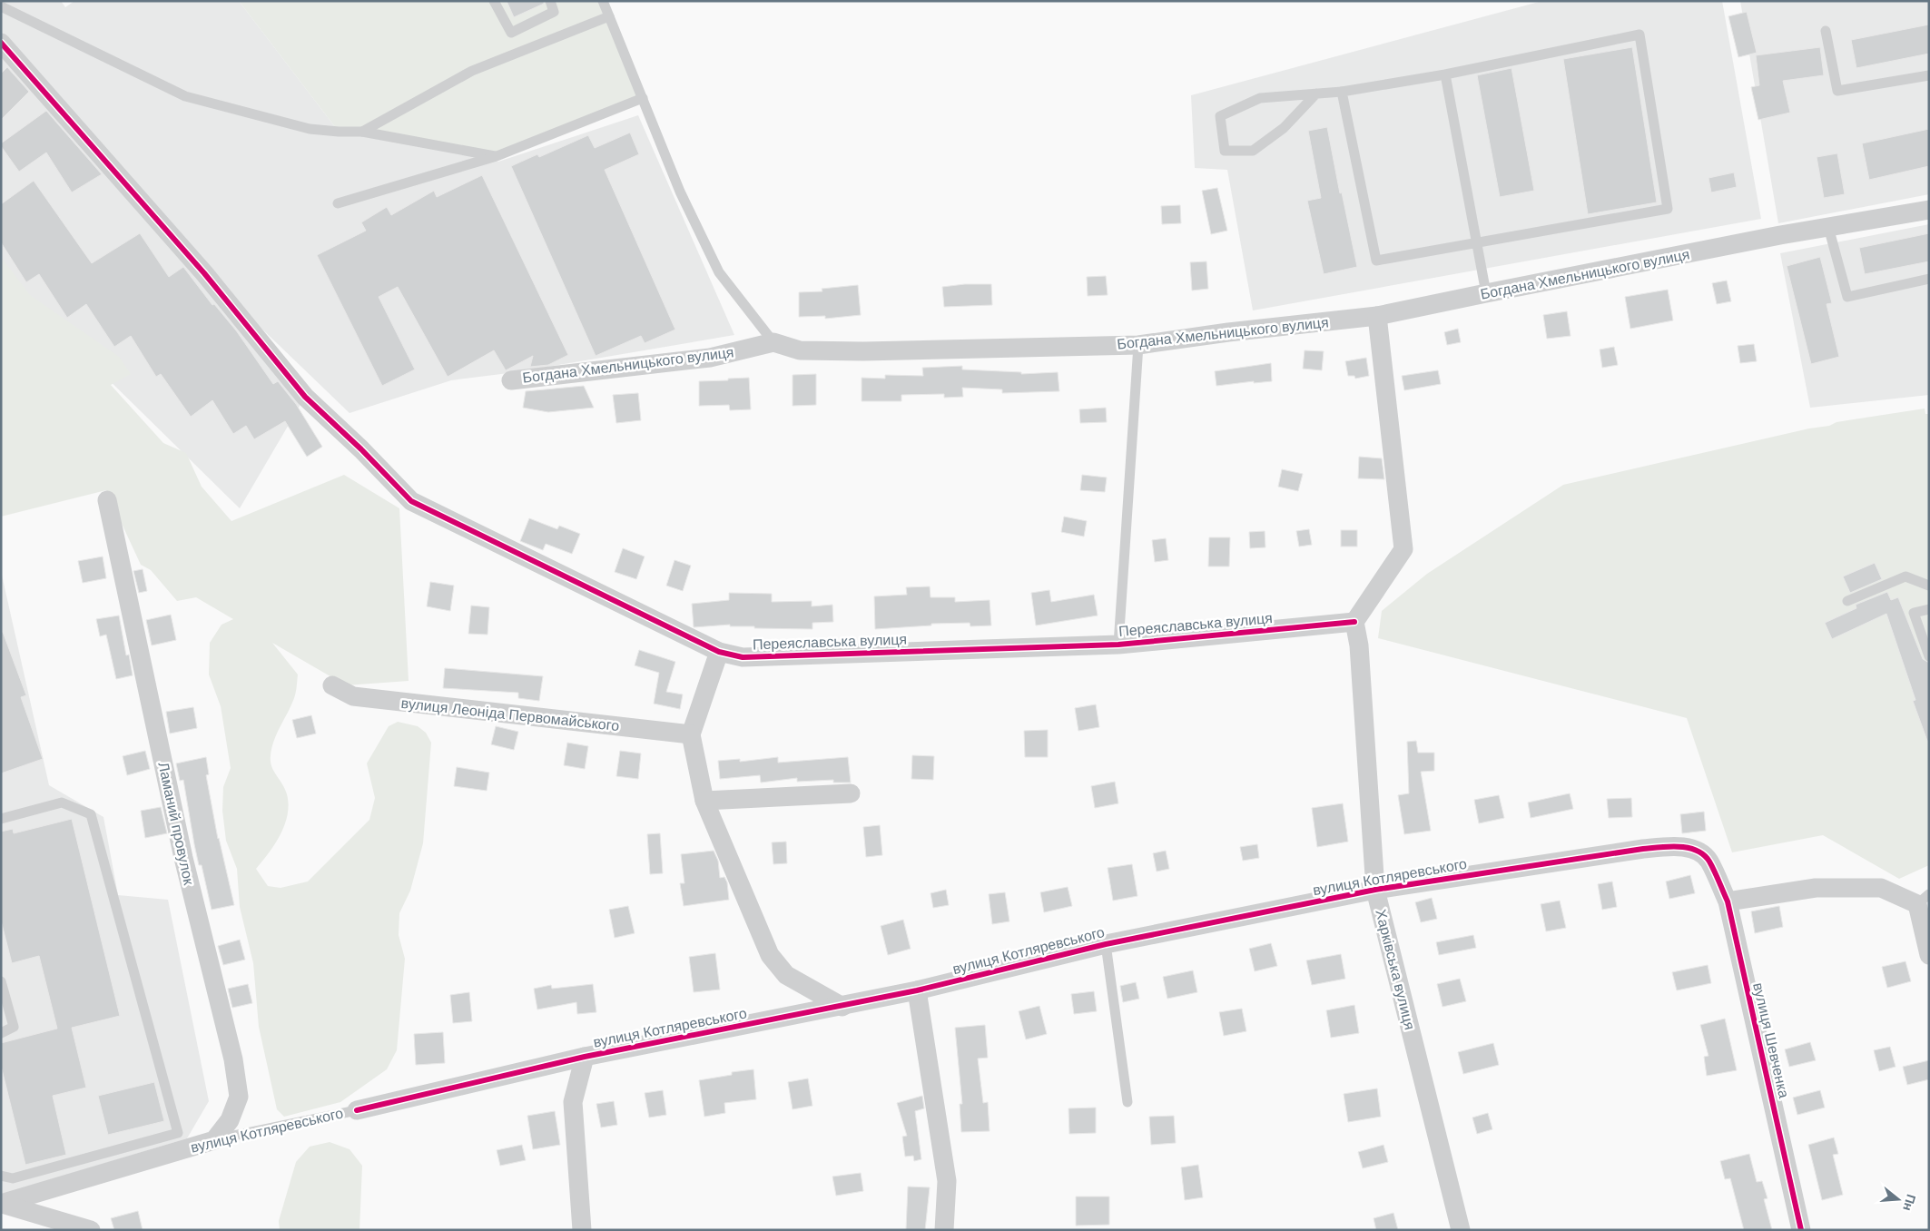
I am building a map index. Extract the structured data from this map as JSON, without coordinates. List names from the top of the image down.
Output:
{
  "streets": {
    "street": [
      "Богдана Хмельницького вулиця",
      "Переяславська вулиця",
      "вулиця Леоніда Первомайського",
      "Ламаний провулок",
      "вулиця Котляревського",
      "Харківська вулиця",
      "вулиця Шевченка"
    ]
  },
  "crossings": [
    ["Переяславська вулиця", "Харківська вулиця"],
    ["Ламаний провулок", "вулиця Котляревського"],
    ["вулиця Котляревського", "Харківська вулиця"],
    ["вулиця Котляревського", "вулиця Шевченка"]
  ],
  "north": "right"
}
